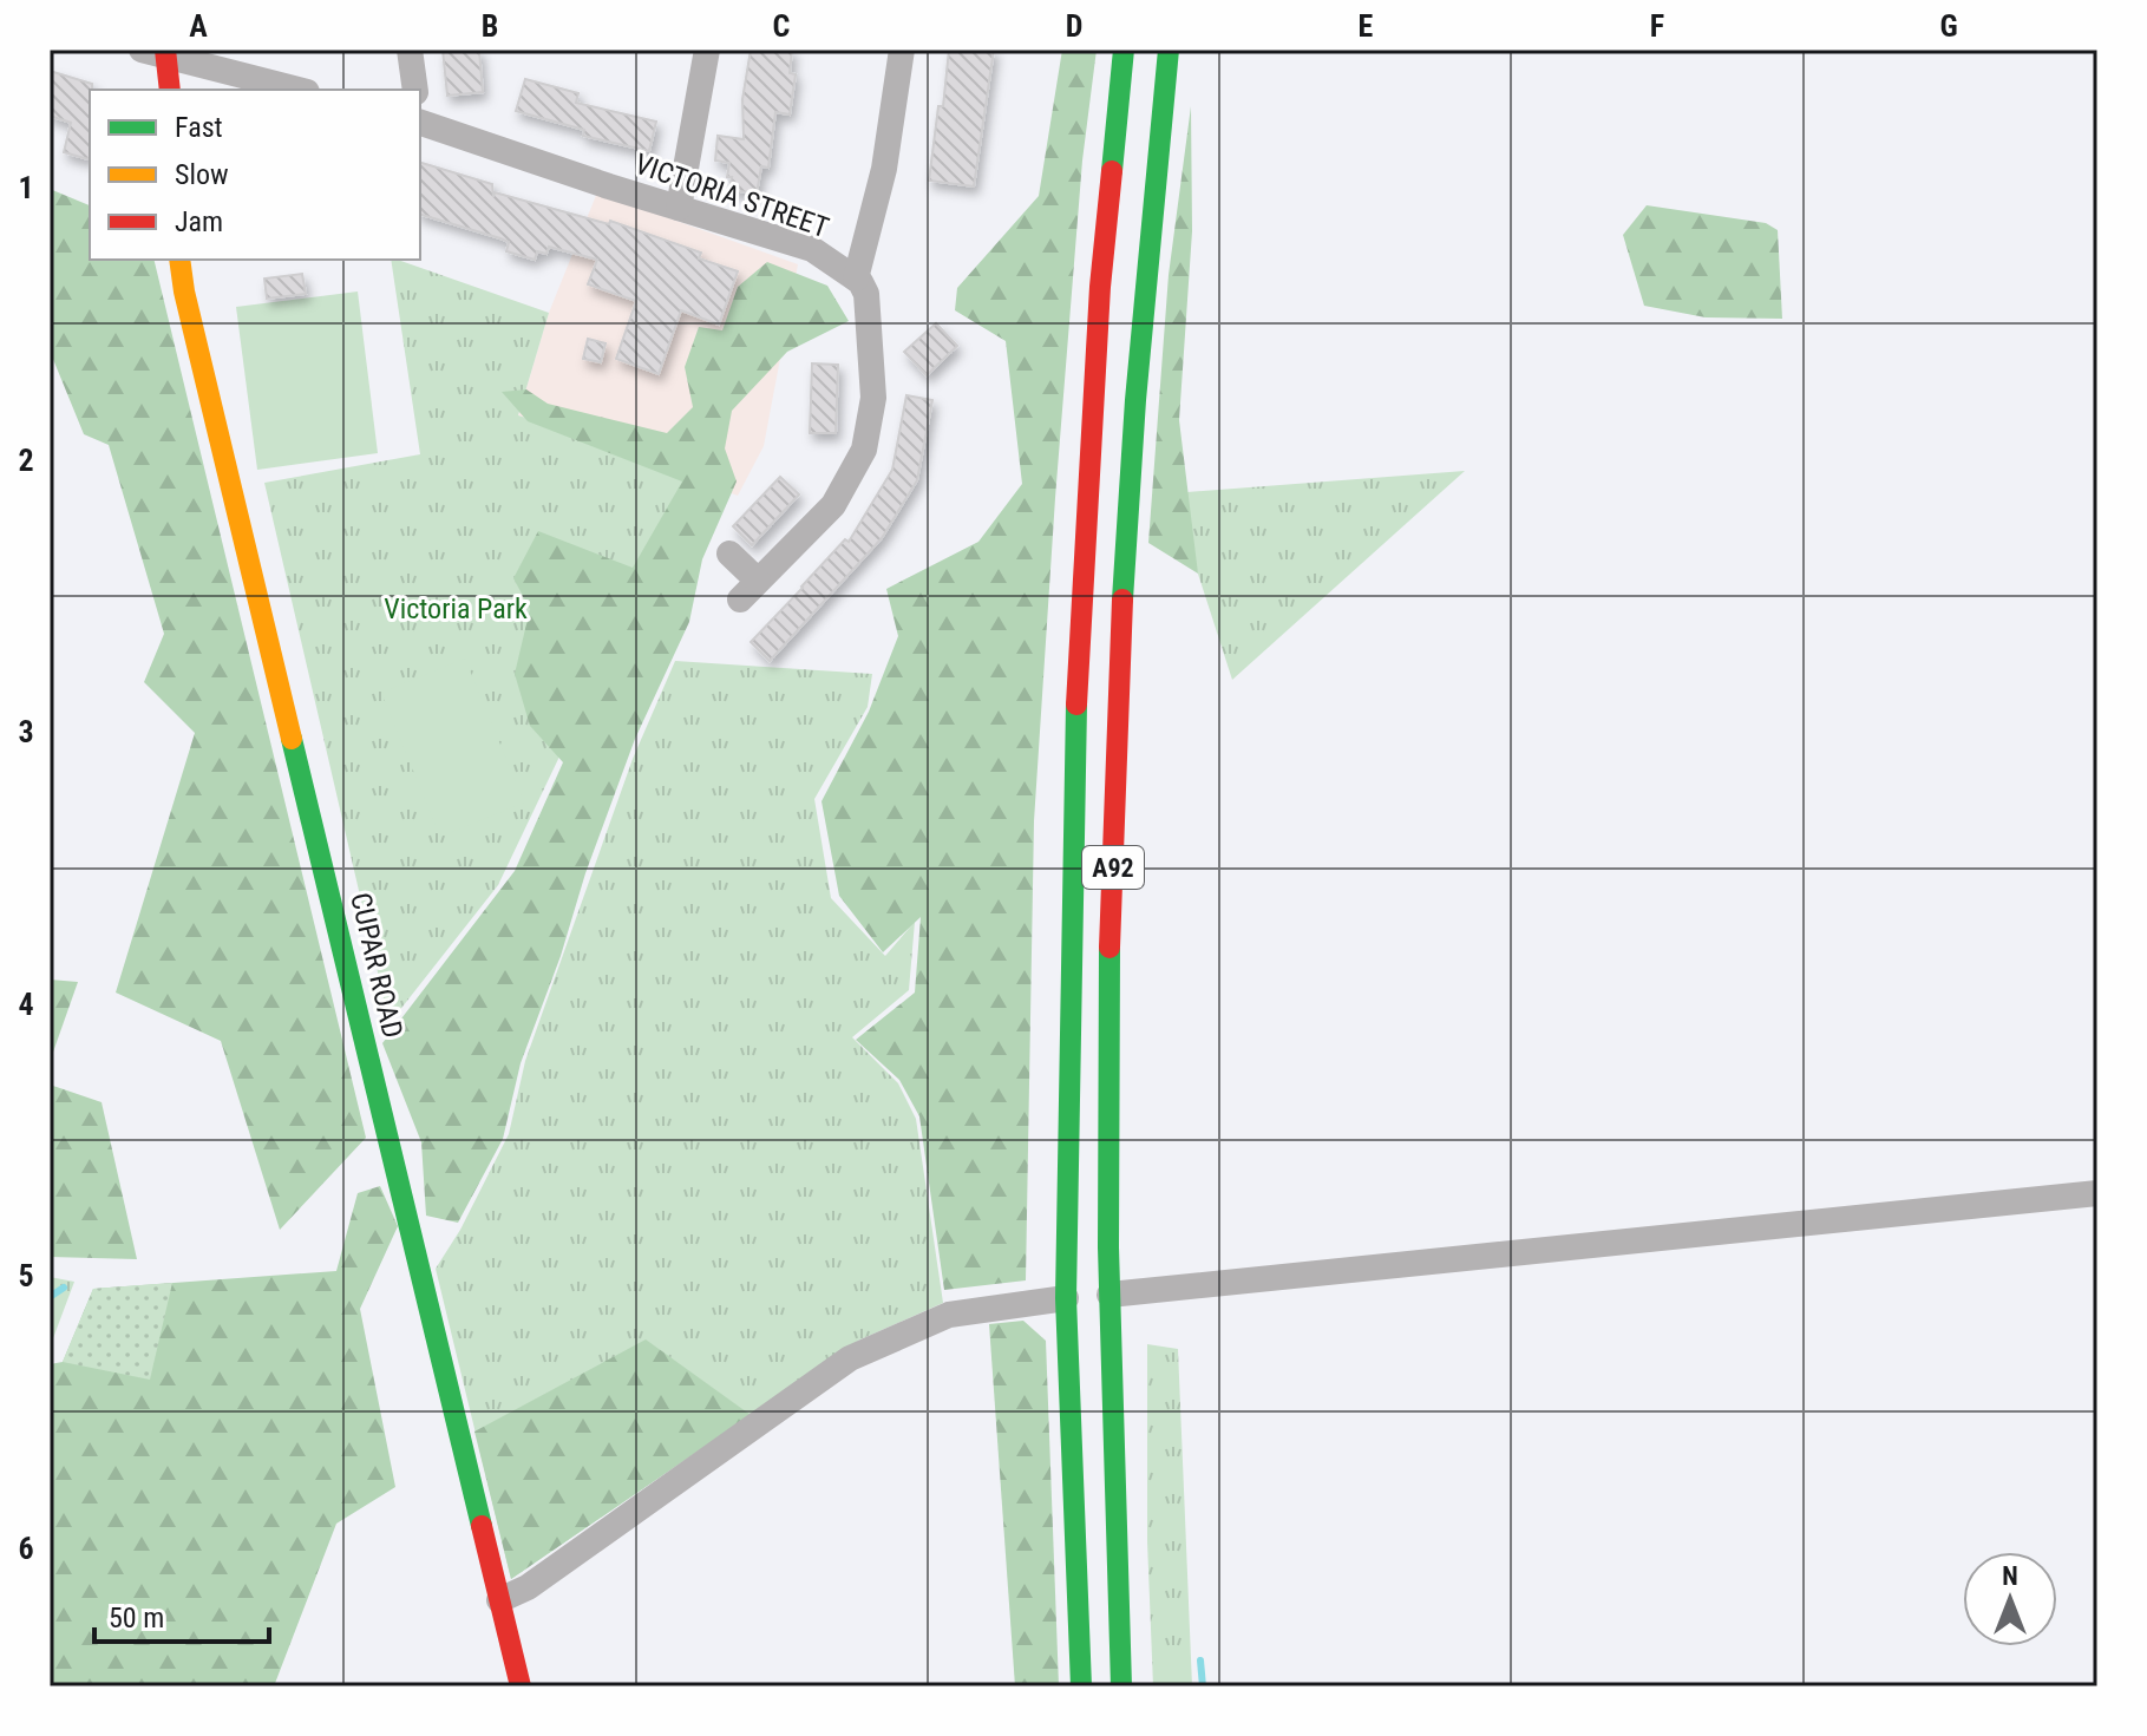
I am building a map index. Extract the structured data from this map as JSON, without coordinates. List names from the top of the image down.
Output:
{
  "streets": {
    "main road": ["A92", "CUPAR ROAD"],
    "street": ["VICTORIA STREET"]
  },
  "parks": ["Victoria Park"],
  "legend": ["Fast", "Slow", "Jam"],
  "scale_bar": "50 m",
  "north": "top",
  "grid": {
    "columns": [
      "A",
      "B",
      "C",
      "D",
      "E",
      "F",
      "G"
    ],
    "rows": [
      "1",
      "2",
      "3",
      "4",
      "5",
      "6"
    ]
  }
}
